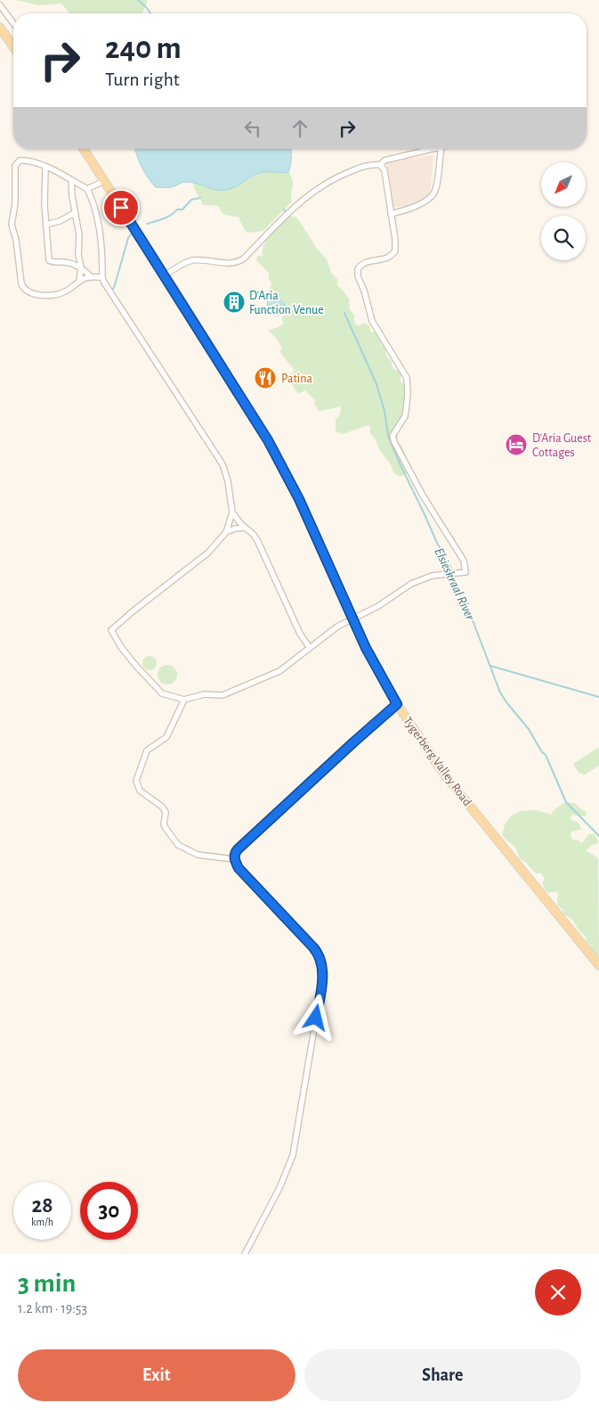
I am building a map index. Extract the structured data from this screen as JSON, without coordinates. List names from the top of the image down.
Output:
{
  "streets": {
    "main road": ["Tygerberg Valley Road"]
  },
  "water": ["Elsieskraal River"],
  "places": {
    "building": ["D'Aria Function Venue"],
    "restaurant": ["Patina"],
    "hotel": ["D'Aria Guest Cottages"]
  },
  "north": "bottom left",
  "page": {
    "turn": ["240 m", "Turn right"],
    "speed": "28 km/h",
    "limit": "30",
    "heading": ["3 min", "1.2 km · 19:53"],
    "buttons": ["Exit", "Share"]
  }
}
